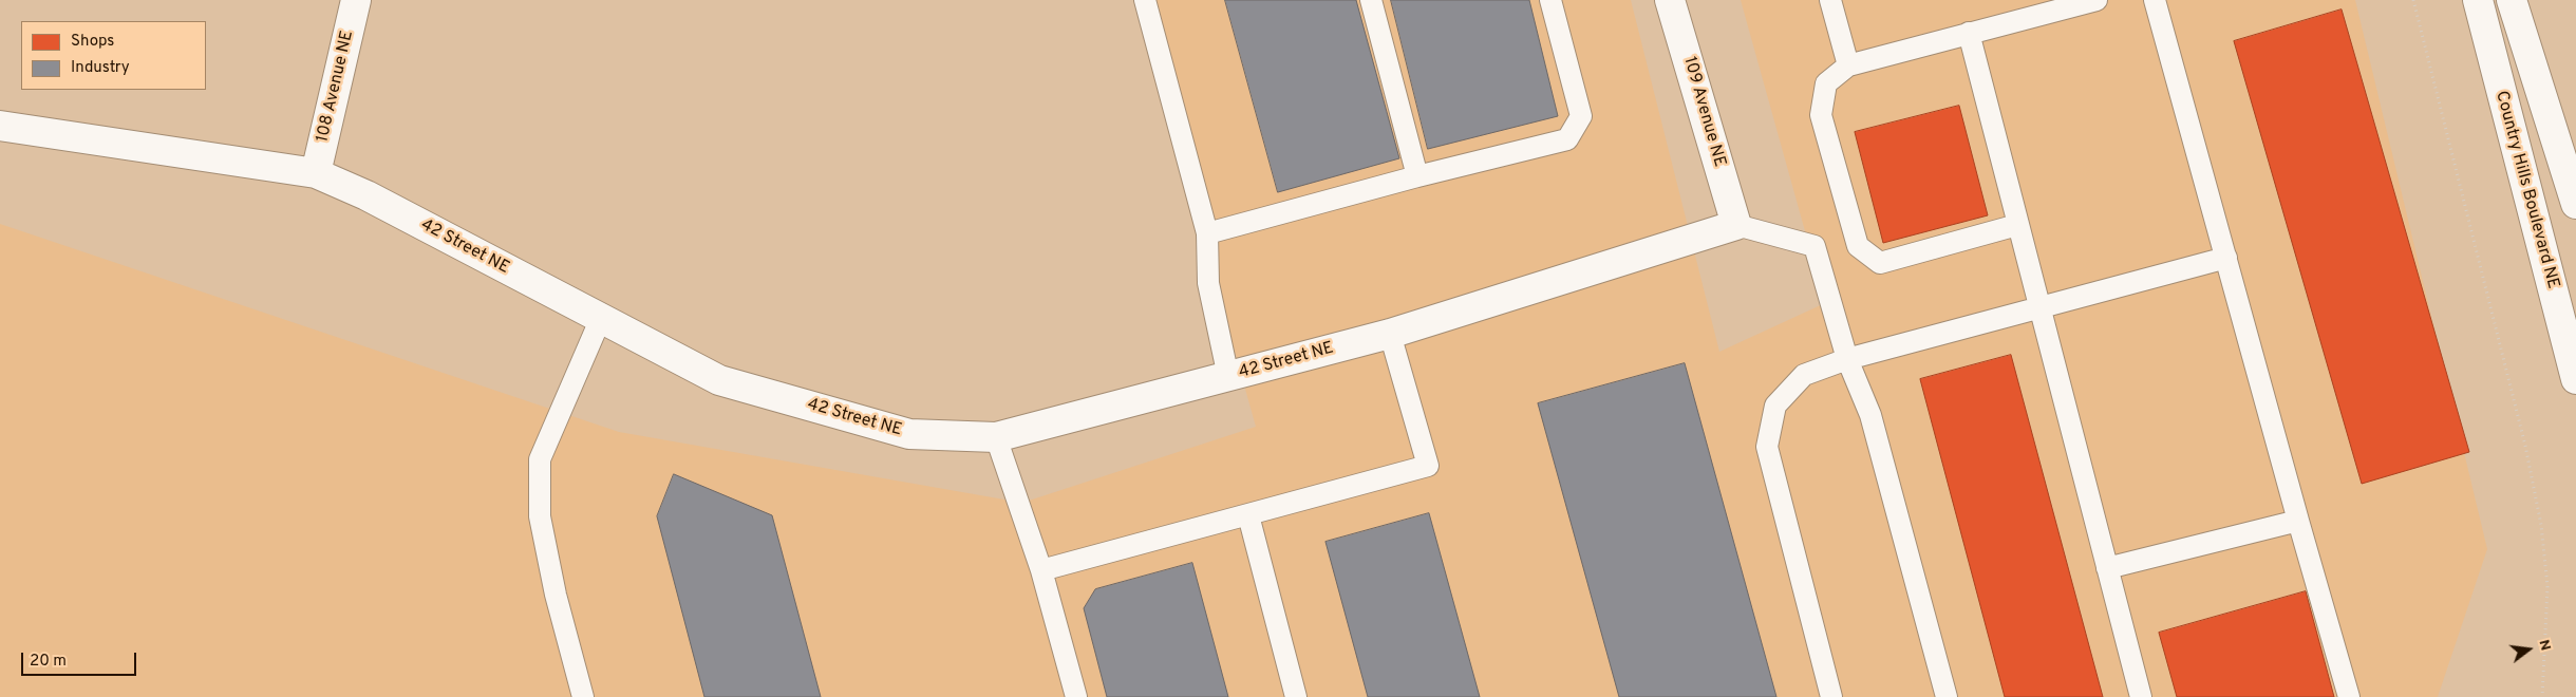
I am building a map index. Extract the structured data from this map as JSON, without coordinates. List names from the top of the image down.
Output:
{
  "streets": {
    "street": [
      "108 Avenue NE",
      "109 Avenue NE",
      "Country Hills Boulevard NE",
      "42 Street NE"
    ]
  },
  "crossings": [
    ["108 Avenue NE", "42 Street NE"],
    ["109 Avenue NE", "42 Street NE"]
  ],
  "legend": ["Shops", "Industry"],
  "scale_bar": "20 m",
  "north": "right"
}
